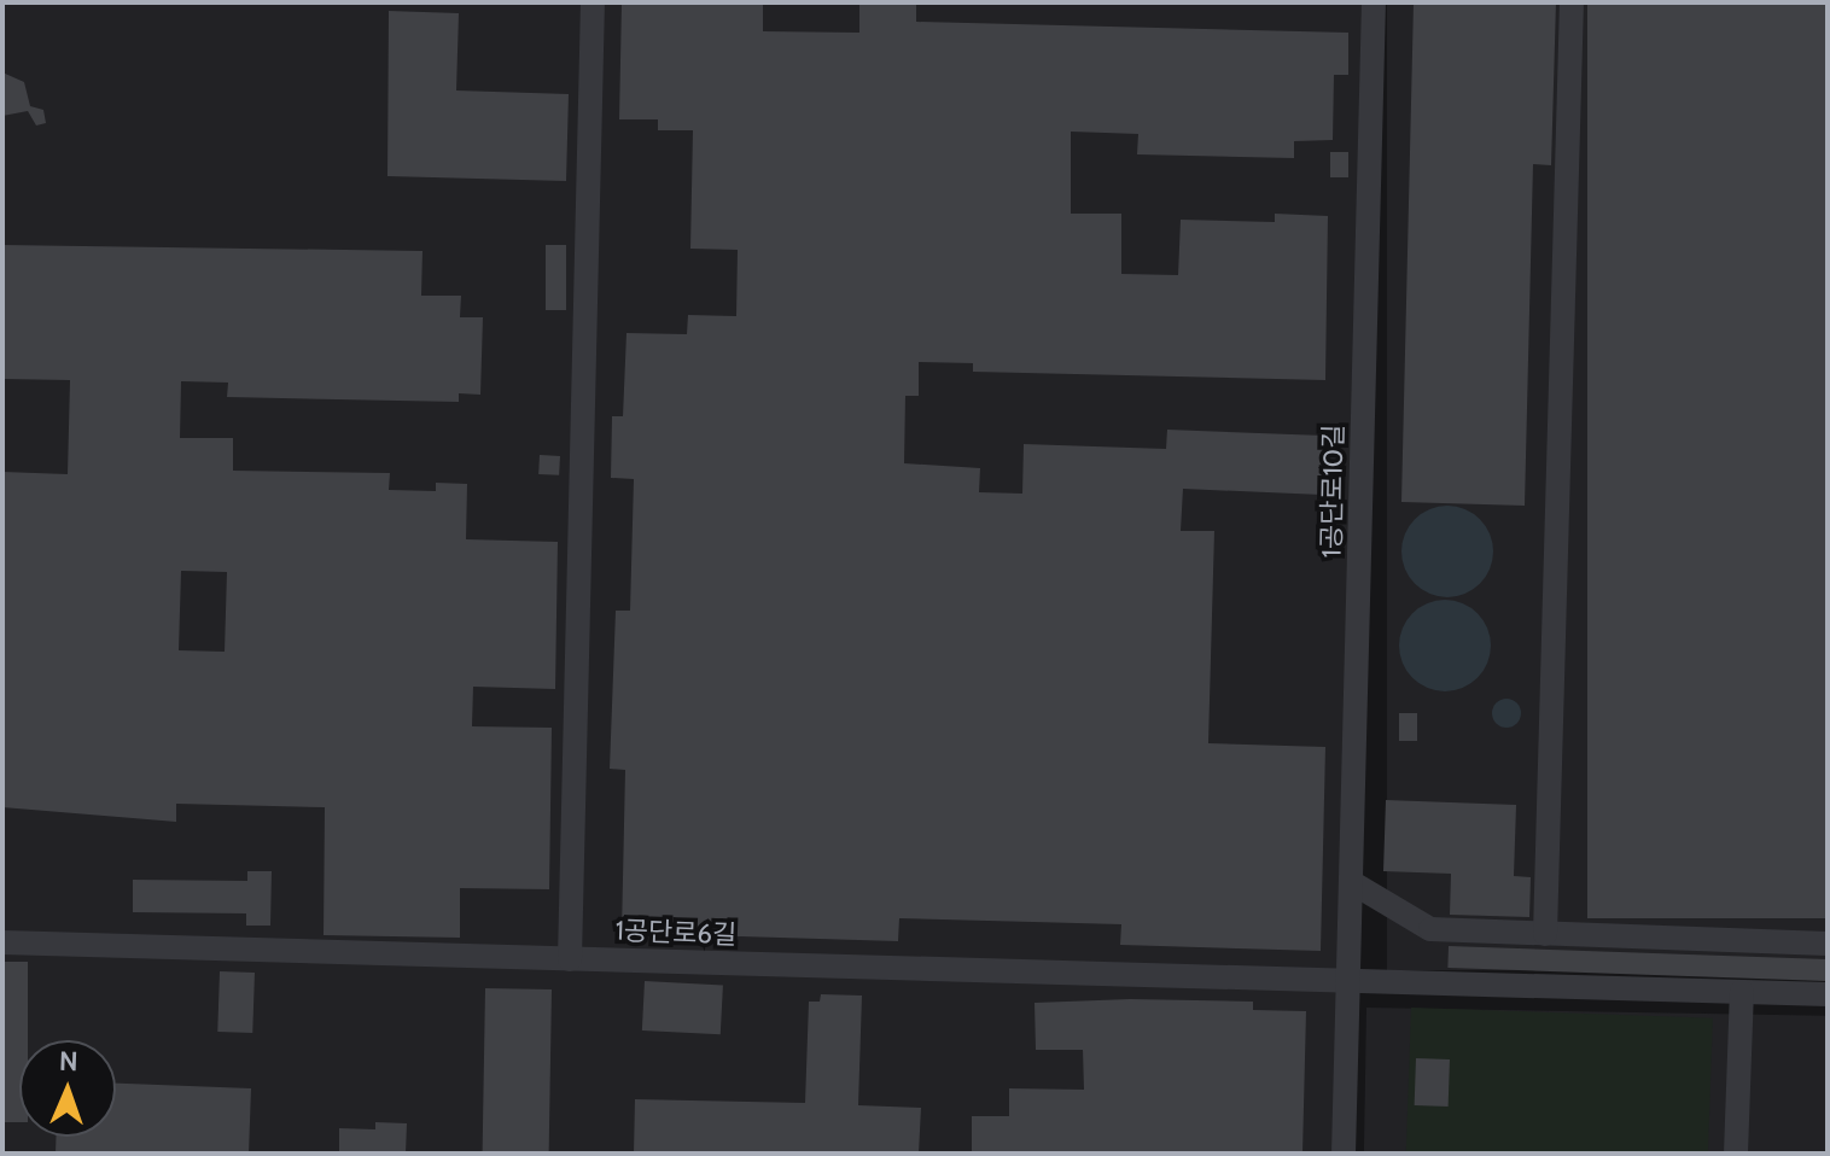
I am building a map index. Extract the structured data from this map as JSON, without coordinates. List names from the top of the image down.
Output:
{
  "streets": {
    "street": ["1공단로10길", "1공단로6길"]
  },
  "crossings": [
    ["1공단로10길", "1공단로6길"]
  ],
  "north": "top"
}
